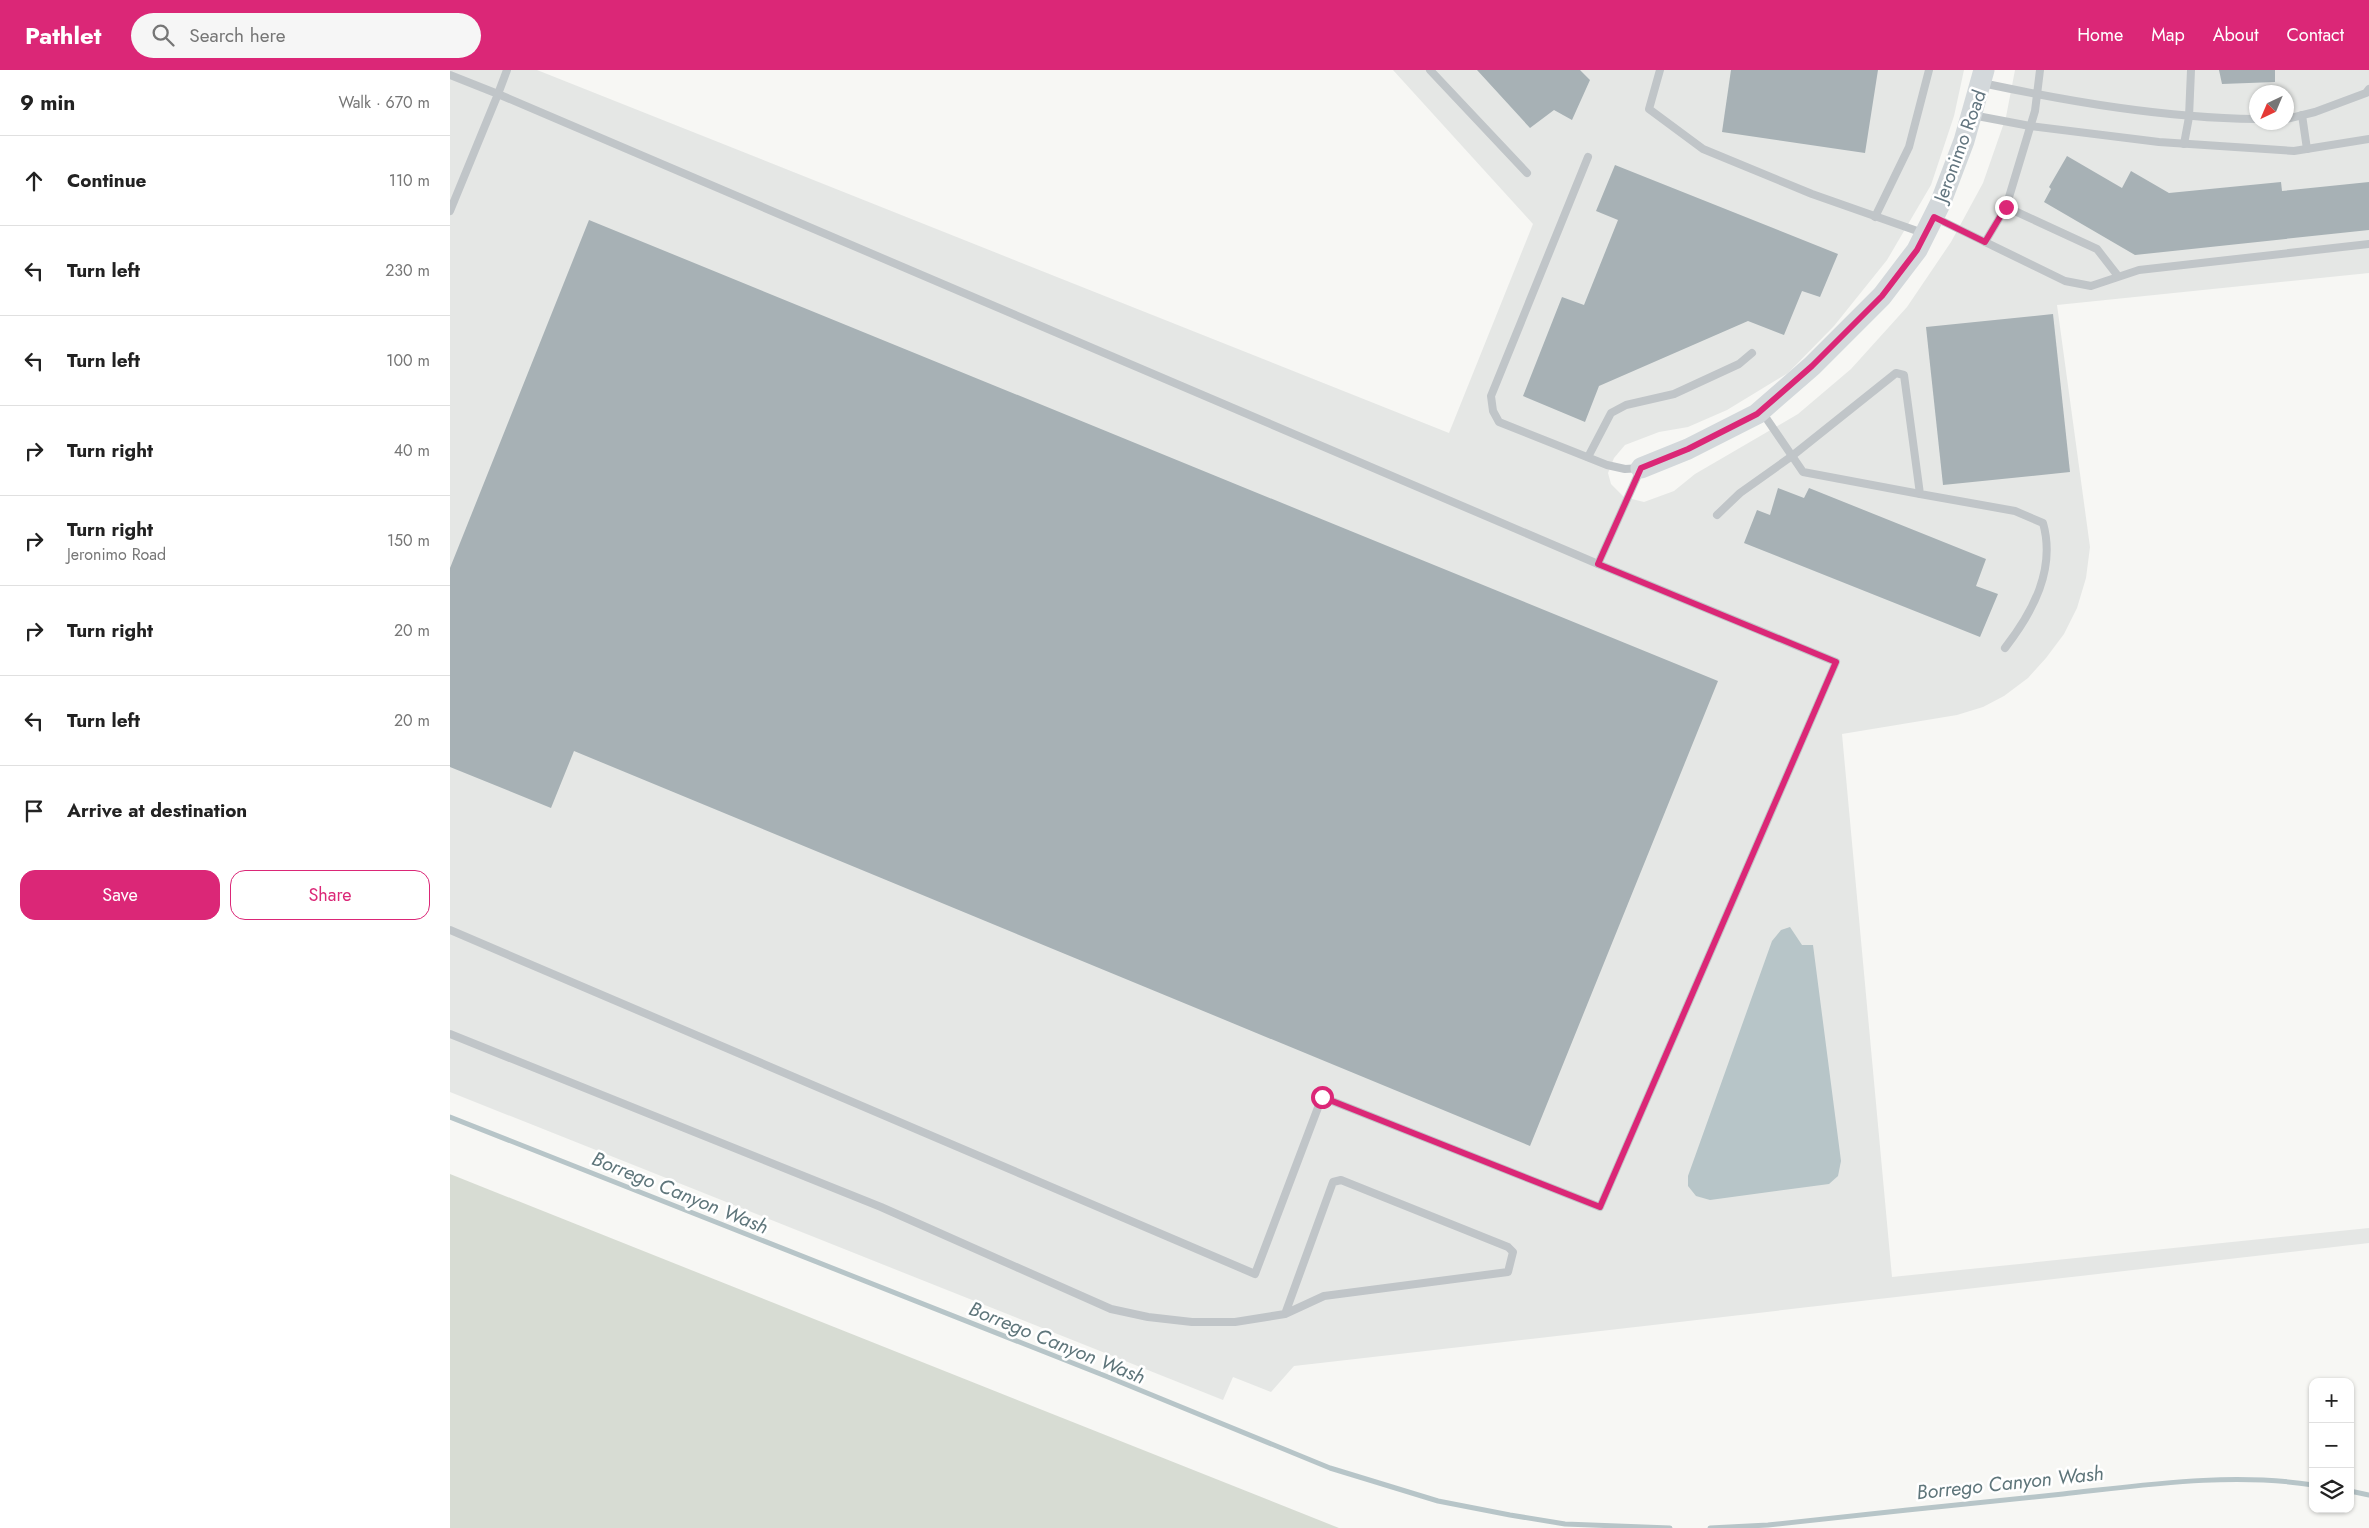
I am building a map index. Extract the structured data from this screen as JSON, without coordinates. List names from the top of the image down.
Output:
{
  "streets": {
    "street": ["Jeronimo Road"]
  },
  "water": ["Borrego Canyon Wash"],
  "north": "bottom left",
  "page": {
    "header": "Pathlet",
    "search": "Search here",
    "nav": [
      "Home",
      "Map",
      "About",
      "Contact"
    ],
    "heading": ["9 min", "Walk · 670 m"],
    "list": [
      ["Continue", "110 m"],
      ["Turn left", "230 m"],
      ["Turn left", "100 m"],
      ["Turn right", "40 m"],
      ["Turn right", "Jeronimo Road", "150 m"],
      ["Turn right", "20 m"],
      ["Turn left", "20 m"],
      "Arrive at destination"
    ],
    "buttons": ["Save", "Share"],
    "map_buttons": ["+", "−"]
  }
}
